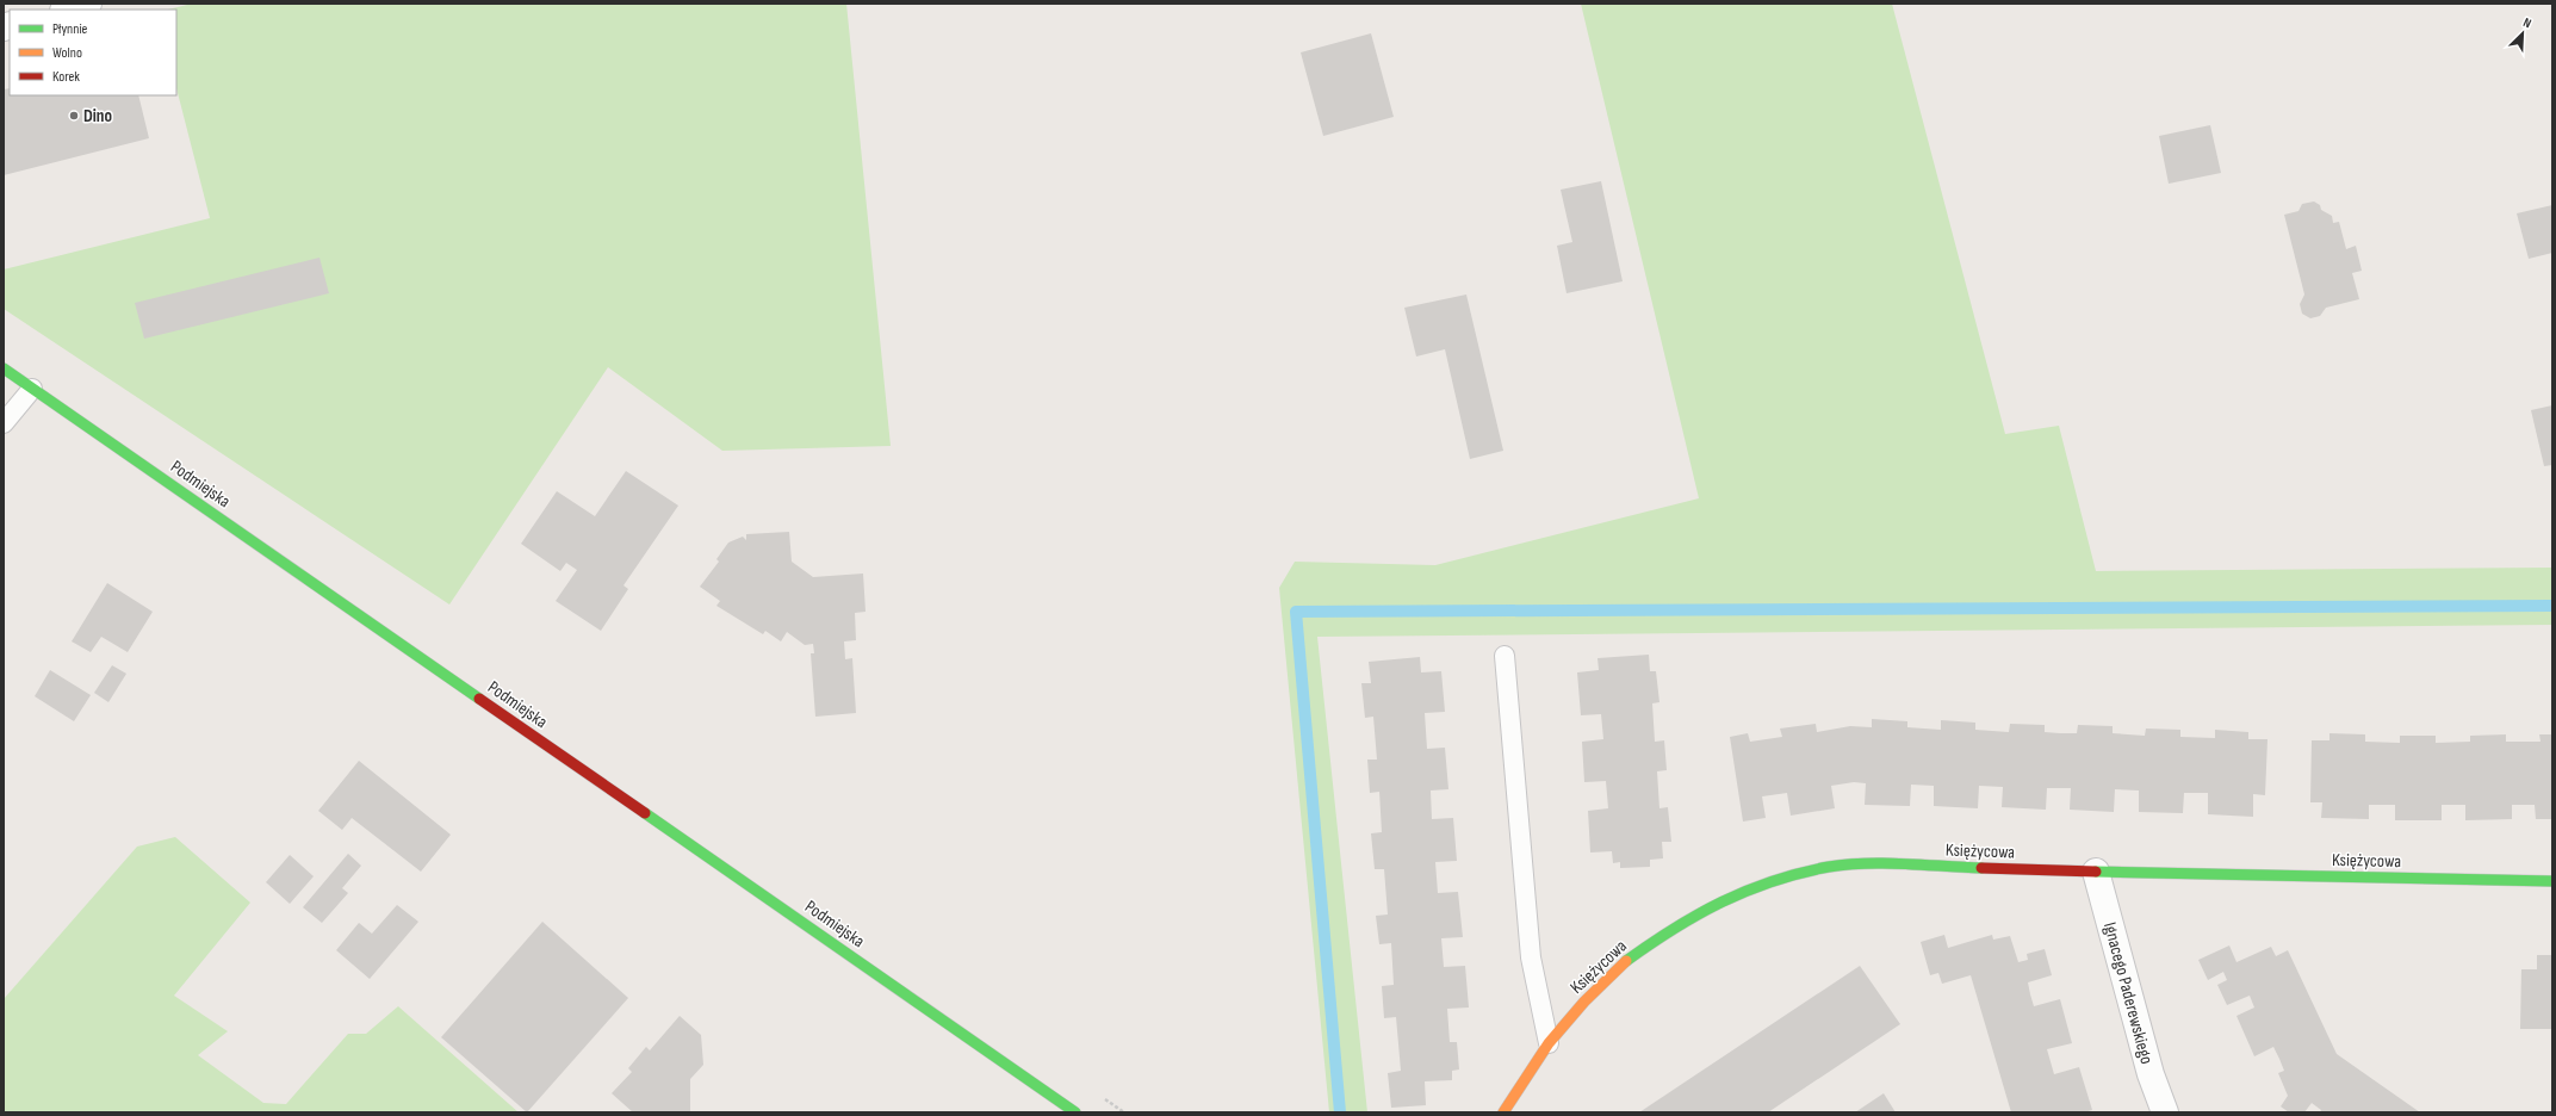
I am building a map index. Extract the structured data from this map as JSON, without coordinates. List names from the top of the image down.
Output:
{
  "streets": {
    "street": ["Podmiejska", "Księżycowa", "Ignacego Paderewskiego"]
  },
  "crossings": [
    ["Księżycowa", "Ignacego Paderewskiego"]
  ],
  "places": ["Dino"],
  "legend": ["Płynnie", "Wolno", "Korek"],
  "north": "top right"
}
